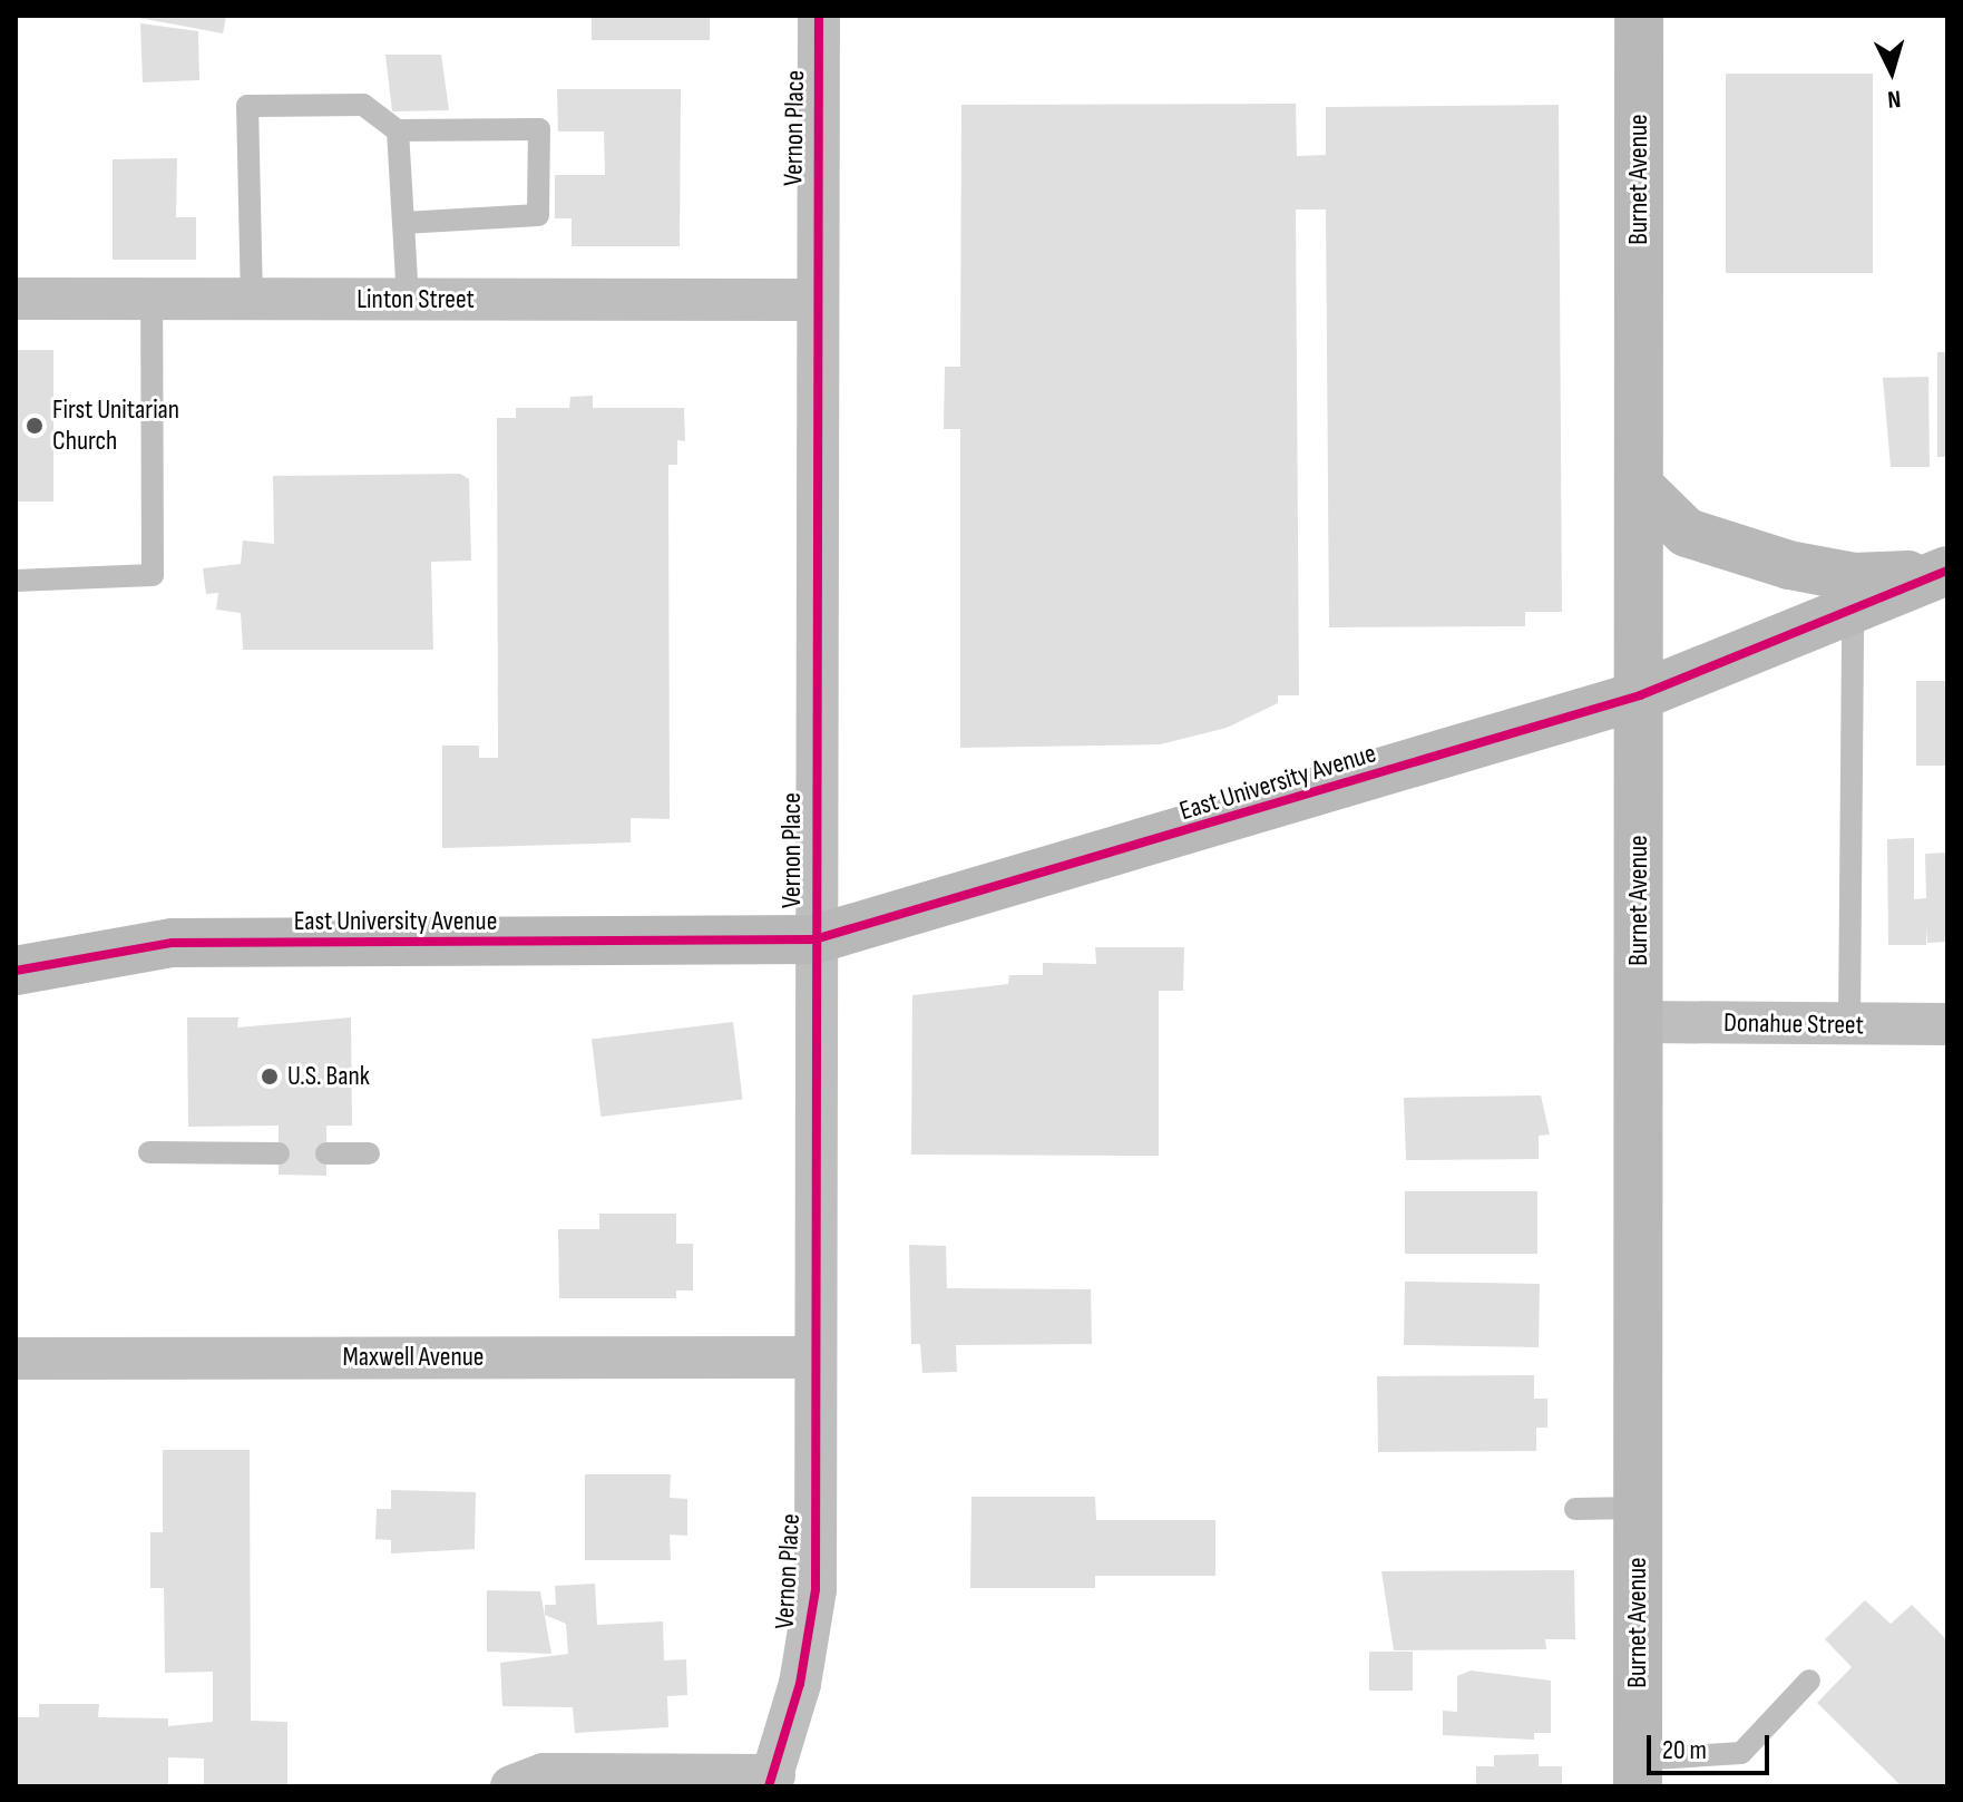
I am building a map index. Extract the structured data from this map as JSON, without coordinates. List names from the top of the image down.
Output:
{
  "streets": {
    "street": [
      "Vernon Place",
      "Burnet Avenue",
      "Linton Street",
      "East University Avenue",
      "Donahue Street",
      "Maxwell Avenue"
    ]
  },
  "crossings": [
    ["Vernon Place", "Linton Street"],
    ["Vernon Place", "East University Avenue"],
    ["Vernon Place", "Maxwell Avenue"],
    ["Burnet Avenue", "East University Avenue"],
    ["Burnet Avenue", "Donahue Street"]
  ],
  "places": ["First Unitarian Church", "U.S. Bank"],
  "scale_bar": "20 m",
  "north": "bottom"
}
